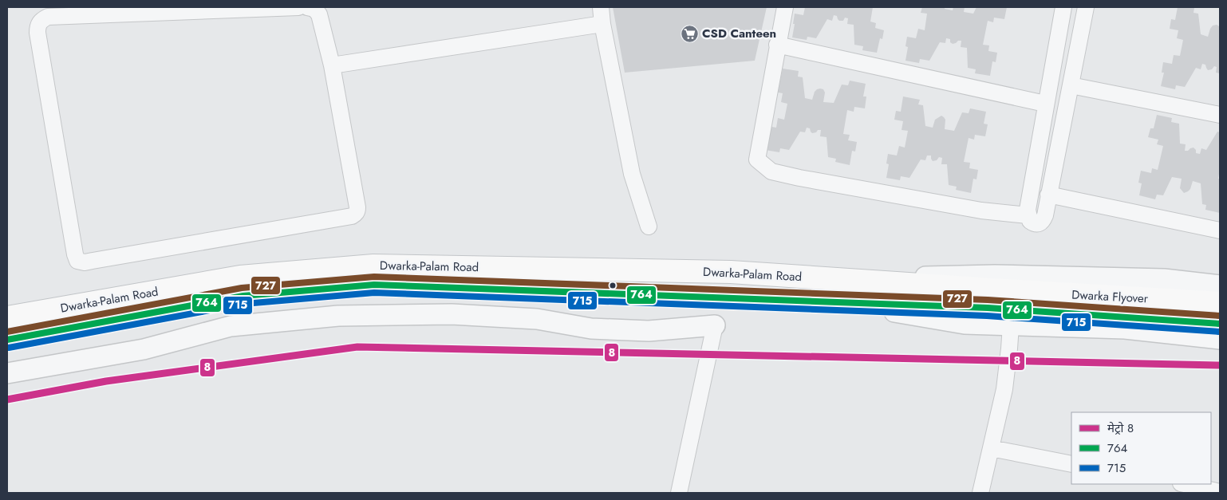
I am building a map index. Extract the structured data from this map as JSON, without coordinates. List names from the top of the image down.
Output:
{
  "streets": {
    "main road": ["Dwarka-Palam Road", "Dwarka Flyover"]
  },
  "crossings": [
    ["Dwarka-Palam Road", "Dwarka Flyover"]
  ],
  "places": {
    "supermarket": ["CSD Canteen"]
  },
  "lines": [
    "transit line 727",
    "transit line 764",
    "transit line 715",
    "metro line 8"
  ],
  "legend": ["मेट्रो 8", "764", "715"]
}
